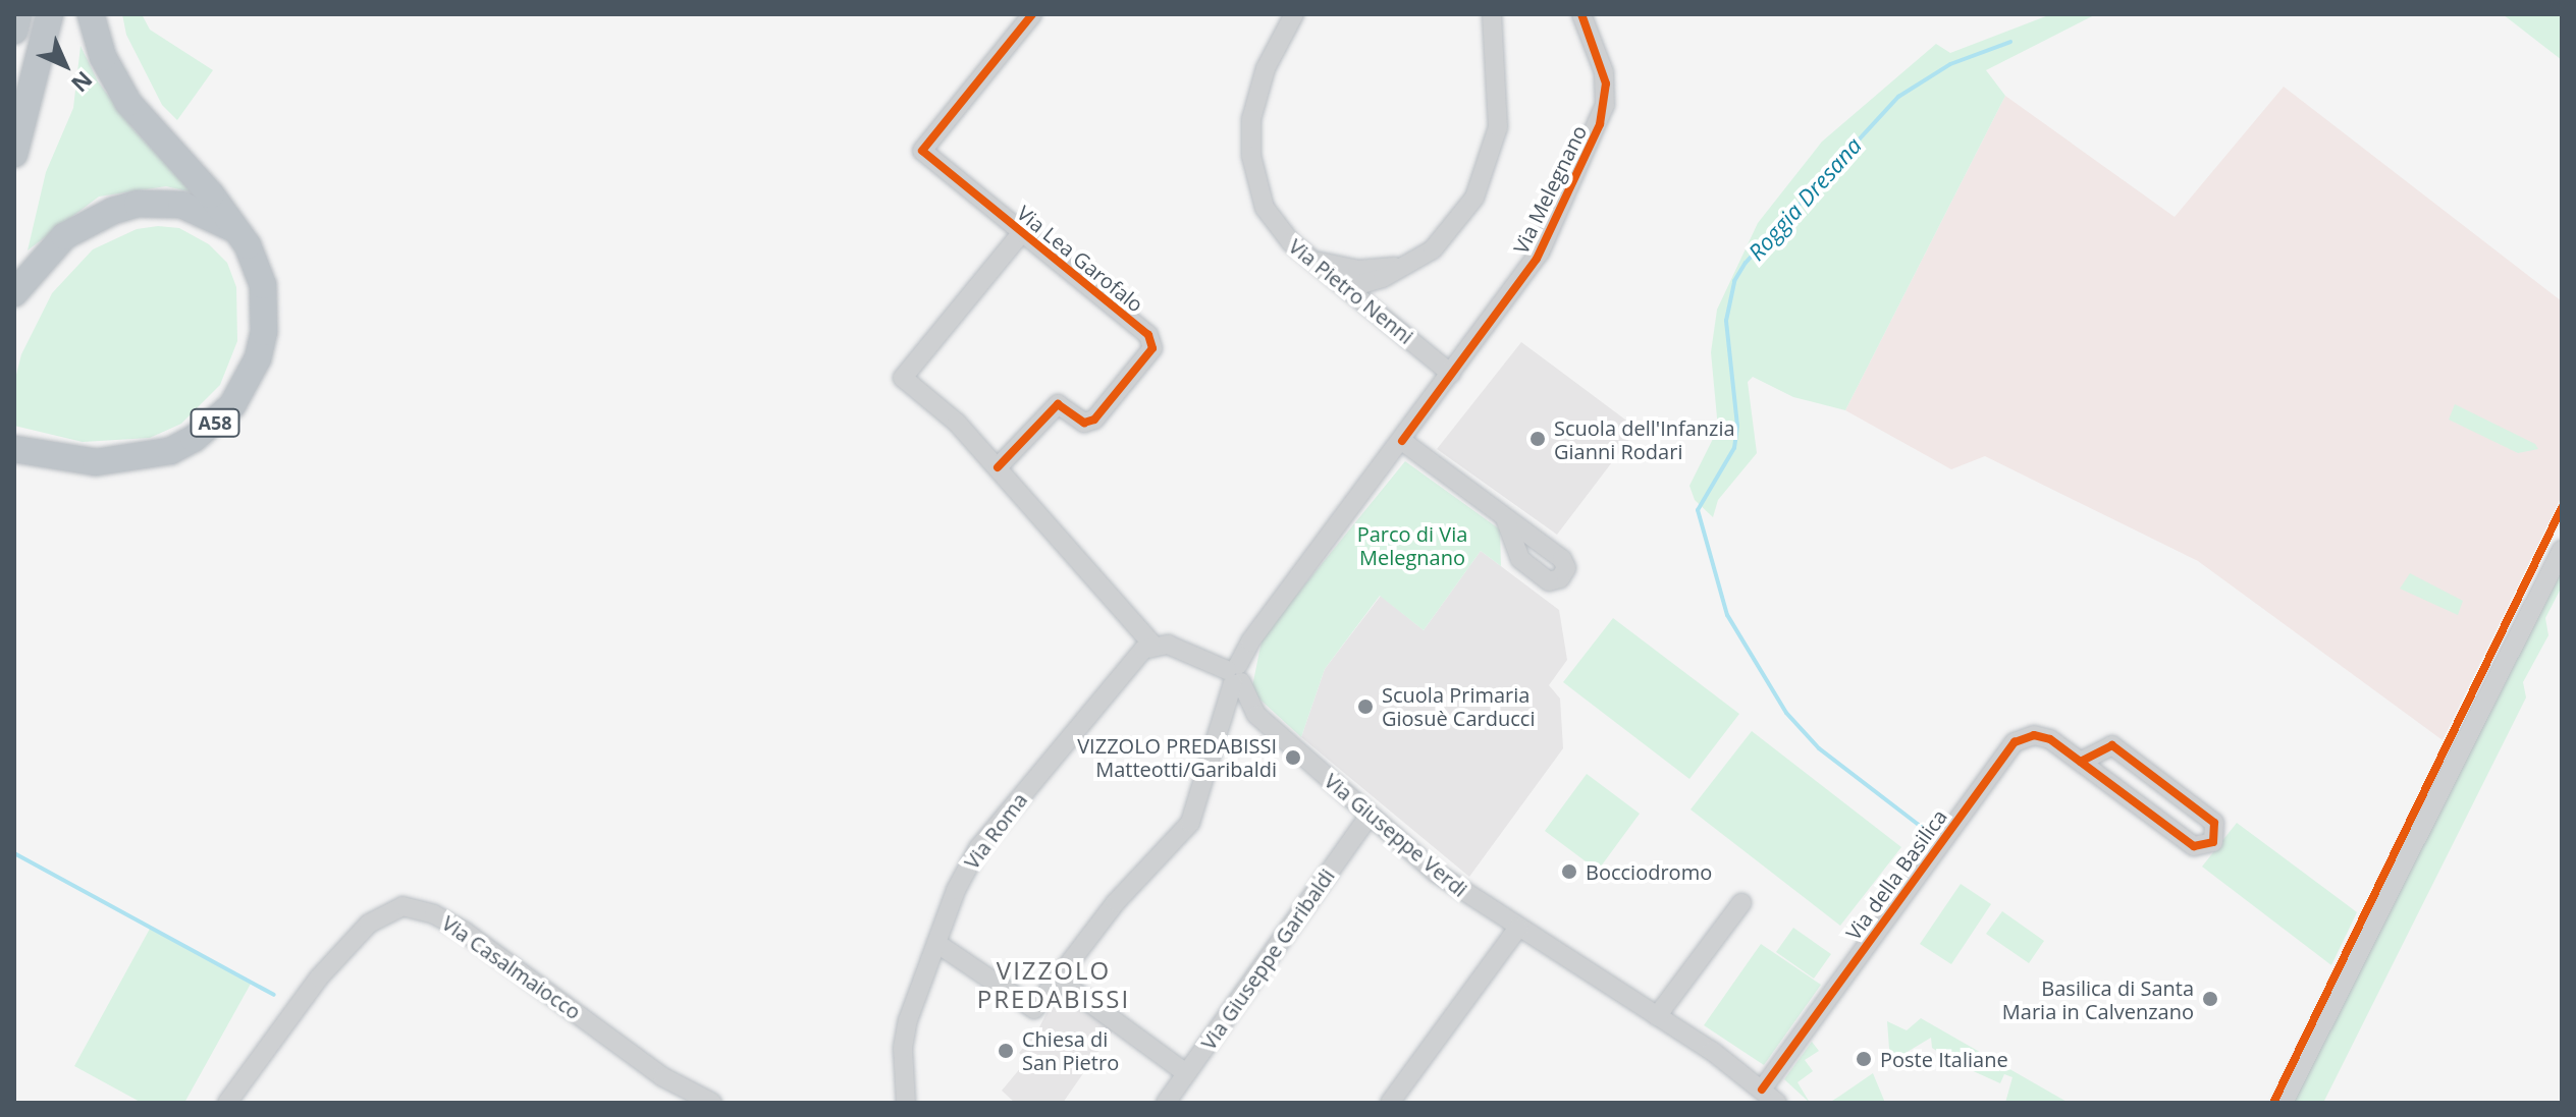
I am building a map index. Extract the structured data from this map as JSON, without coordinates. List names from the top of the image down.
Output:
{
  "streets": {
    "highway": ["A58"],
    "street": [
      "Via Melegnano",
      "Via Lea Garofalo",
      "Via Pietro Nenni",
      "Via Roma",
      "Via Giuseppe Verdi",
      "Via della Basilica",
      "Via Giuseppe Garibaldi",
      "Via Casalmaiocco"
    ]
  },
  "crossings": [
    ["Via Melegnano", "Via Pietro Nenni"],
    ["Via Melegnano", "Via Roma"],
    ["Via Melegnano", "Via Giuseppe Verdi"],
    ["Via Giuseppe Verdi", "Via della Basilica"],
    ["Via Giuseppe Verdi", "Via Giuseppe Garibaldi"]
  ],
  "districts": ["VIZZOLO PREDABISSI"],
  "water": ["Roggia Dresana"],
  "parks": ["Parco di Via Melegnano"],
  "places": [
    "Scuola dell'Infanzia Gianni Rodari",
    "Scuola Primaria Giosuè Carducci",
    "VIZZOLO PREDABISSI Matteotti/Garibaldi",
    "Bocciodromo",
    "Basilica di Santa Maria in Calvenzano",
    "Chiesa di San Pietro",
    "Poste Italiane"
  ],
  "north": "bottom right"
}
